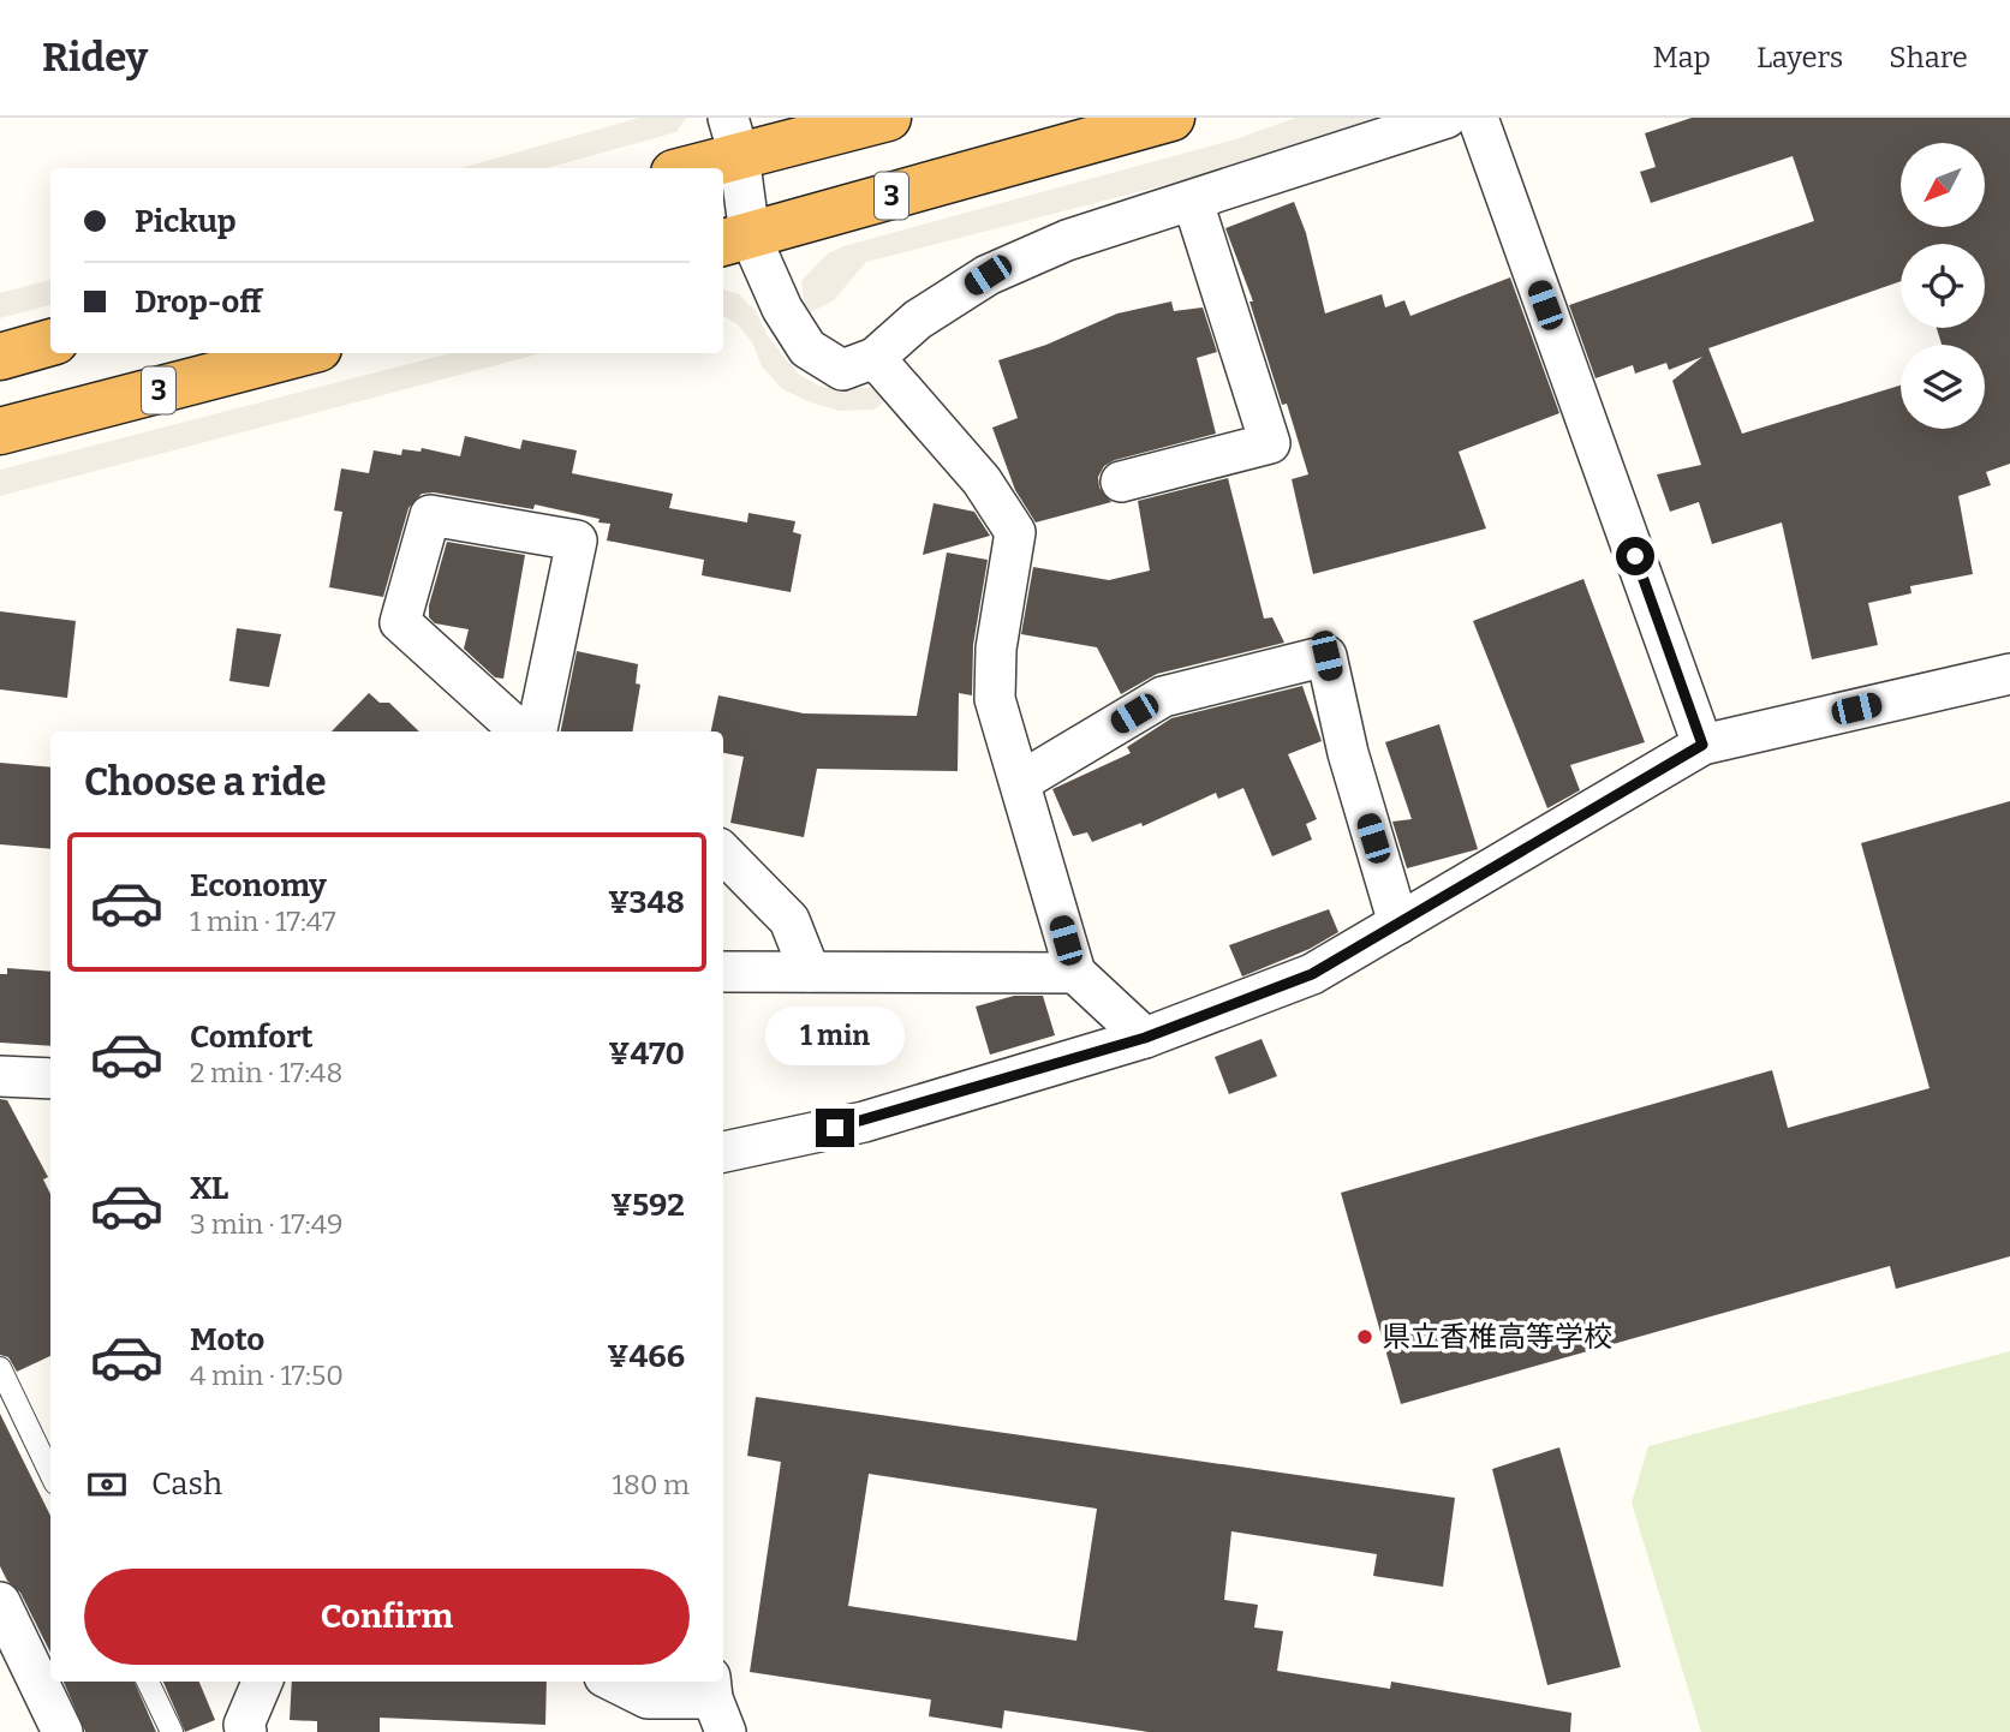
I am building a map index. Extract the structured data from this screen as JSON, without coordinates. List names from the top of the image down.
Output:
{
  "streets": {
    "highway": ["3"]
  },
  "places": ["県立香椎高等学校"],
  "north": "bottom left",
  "page": {
    "header": "Ridey",
    "nav": ["Map", "Layers", "Share"],
    "banner": ["Pickup", "Drop-off"],
    "heading": "Choose a ride",
    "list": [
      {
        "name": "Economy",
        "note": "1 min · 17:47",
        "value": "¥348"
      },
      {
        "name": "Comfort",
        "note": "2 min · 17:48",
        "value": "¥470"
      },
      {
        "name": "XL",
        "note": "3 min · 17:49",
        "value": "¥592"
      },
      {
        "name": "Moto",
        "note": "4 min · 17:50",
        "value": "¥466"
      }
    ],
    "bubble": "1 min",
    "pay": ["Cash", "180 m"],
    "buttons": "Confirm"
  }
}
